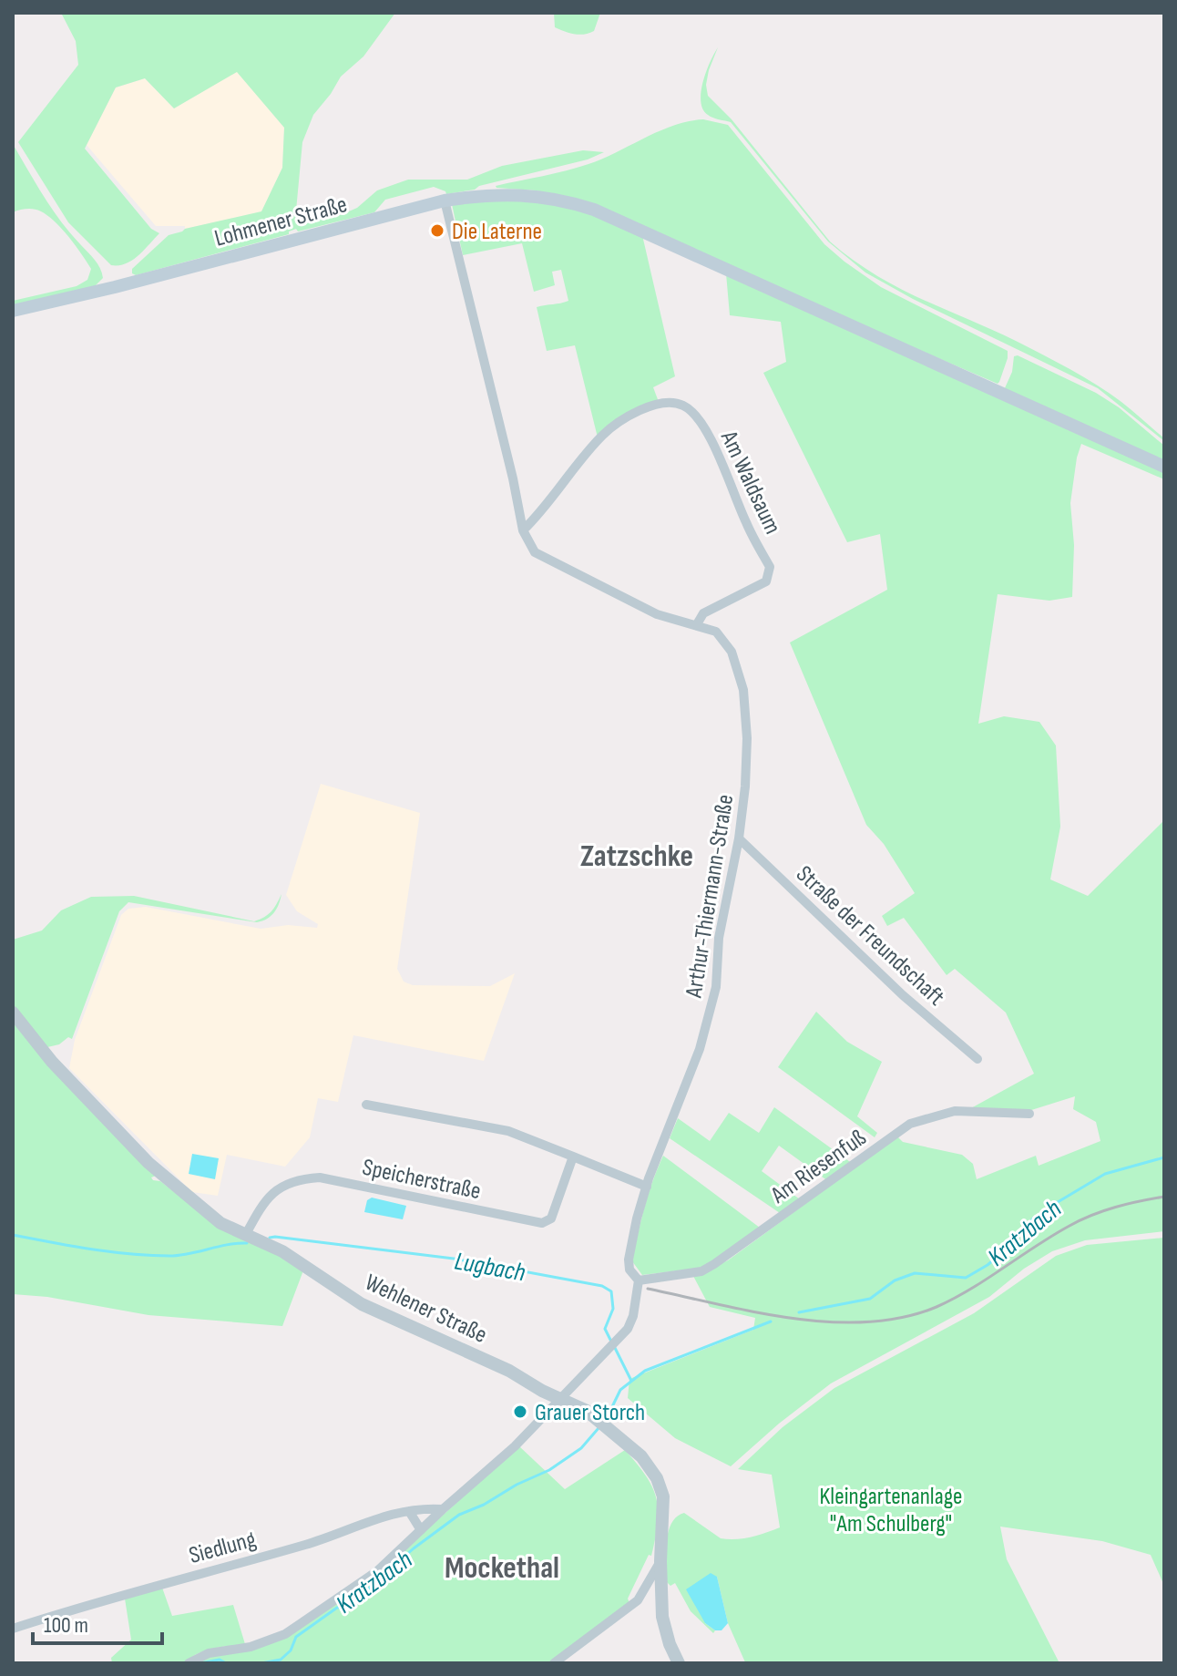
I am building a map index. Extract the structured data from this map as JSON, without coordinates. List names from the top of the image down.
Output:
{
  "streets": {
    "main road": ["Lohmener Straße"],
    "street": [
      "Am Waldsaum",
      "Arthur-Thiermann-Straße",
      "Straße der Freundschaft",
      "Am Riesenfuß",
      "Speicherstraße",
      "Wehlener Straße",
      "Siedlung"
    ]
  },
  "crossings": [
    ["Lohmener Straße", "Arthur-Thiermann-Straße"],
    ["Am Waldsaum", "Arthur-Thiermann-Straße"],
    ["Arthur-Thiermann-Straße", "Straße der Freundschaft"],
    ["Arthur-Thiermann-Straße", "Am Riesenfuß"],
    ["Arthur-Thiermann-Straße", "Wehlener Straße"],
    ["Arthur-Thiermann-Straße", "Siedlung"],
    ["Speicherstraße", "Wehlener Straße"]
  ],
  "districts": ["Zatzschke", "Mockethal"],
  "water": ["Kratzbach", "Lugbach"],
  "parks": ["Kleingartenanlage \"Am Schulberg\""],
  "places": ["Die Laterne", "Grauer Storch"],
  "scale_bar": "100 m"
}
